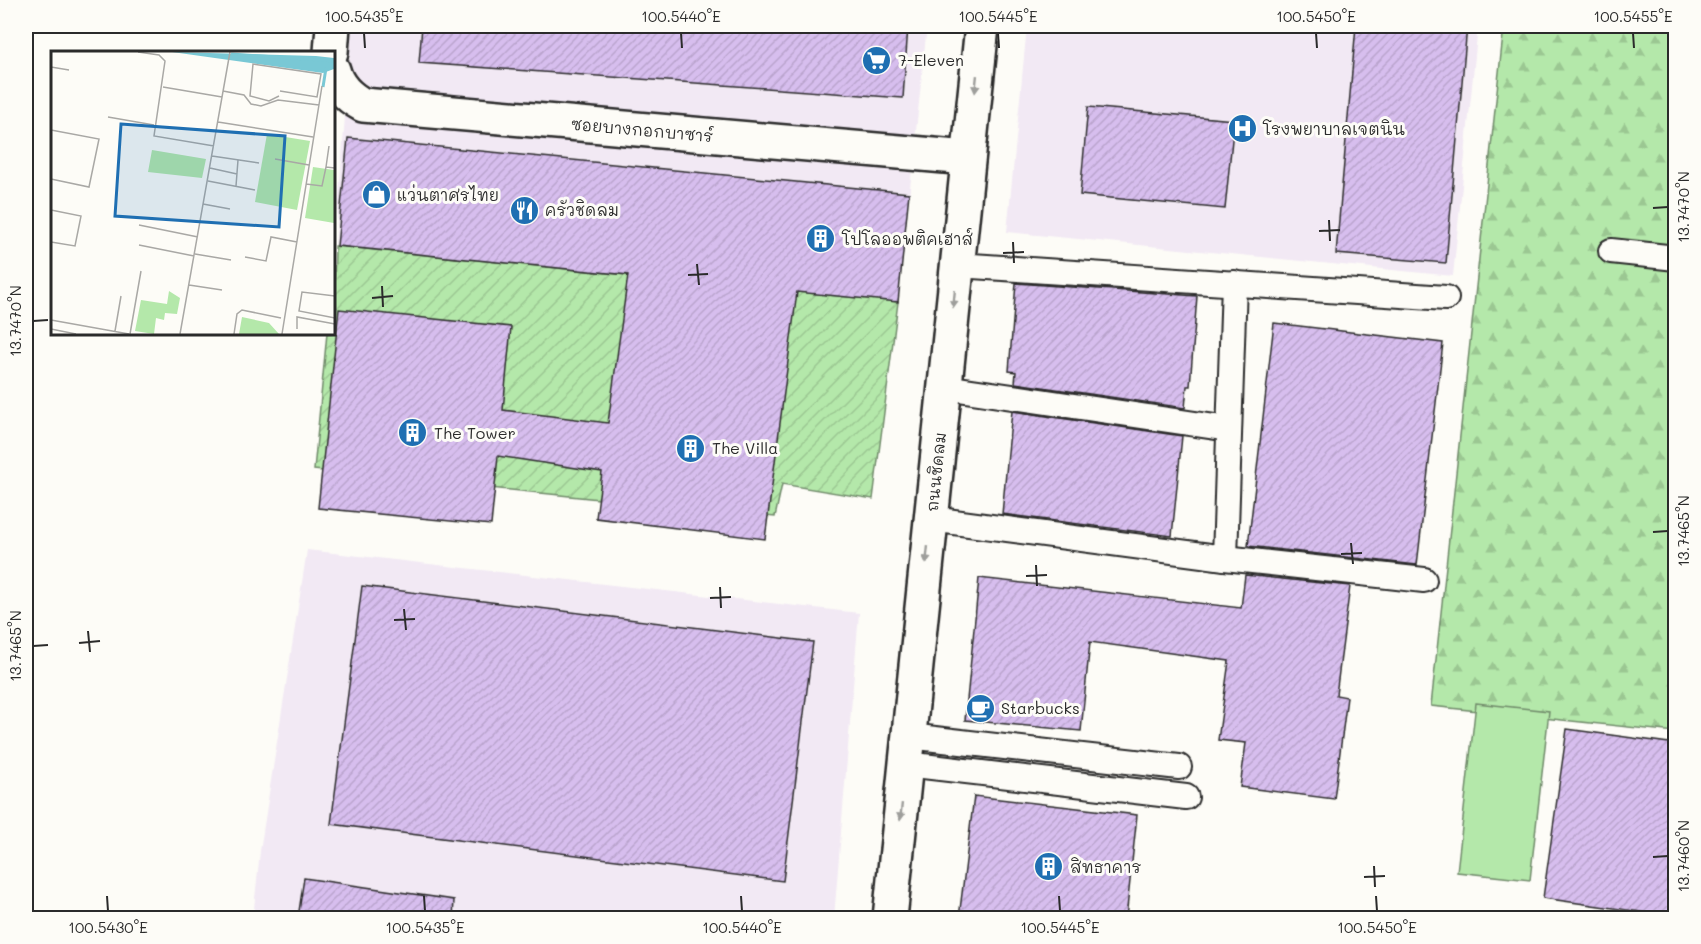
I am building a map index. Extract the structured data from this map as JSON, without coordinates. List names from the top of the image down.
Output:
{
  "streets": {
    "street": ["ซอยบางกอกบาซาร์", "ถนนชิดลม"]
  },
  "crossings": [
    ["ซอยบางกอกบาซาร์", "ถนนชิดลม"]
  ],
  "one_way": ["ถนนชิดลม"],
  "places": {
    "supermarket": ["7-Eleven"],
    "hospital": ["โรงพยาบาลเจตนิน"],
    "shop": ["แว่นตาศรไทย"],
    "restaurant": ["ครัวชิดลม"],
    "building": [
      "โปโลออพติคเฮาส์",
      "The Tower",
      "The Villa",
      "สิทธาคาร"
    ],
    "cafe": ["Starbucks"]
  },
  "coordinates": [
    "100.5435°E",
    "100.5440°E",
    "100.5445°E",
    "100.5450°E",
    "100.5455°E",
    "13.7470°N",
    "13.7465°N",
    "13.7460°N",
    "100.5430°E"
  ]
}
